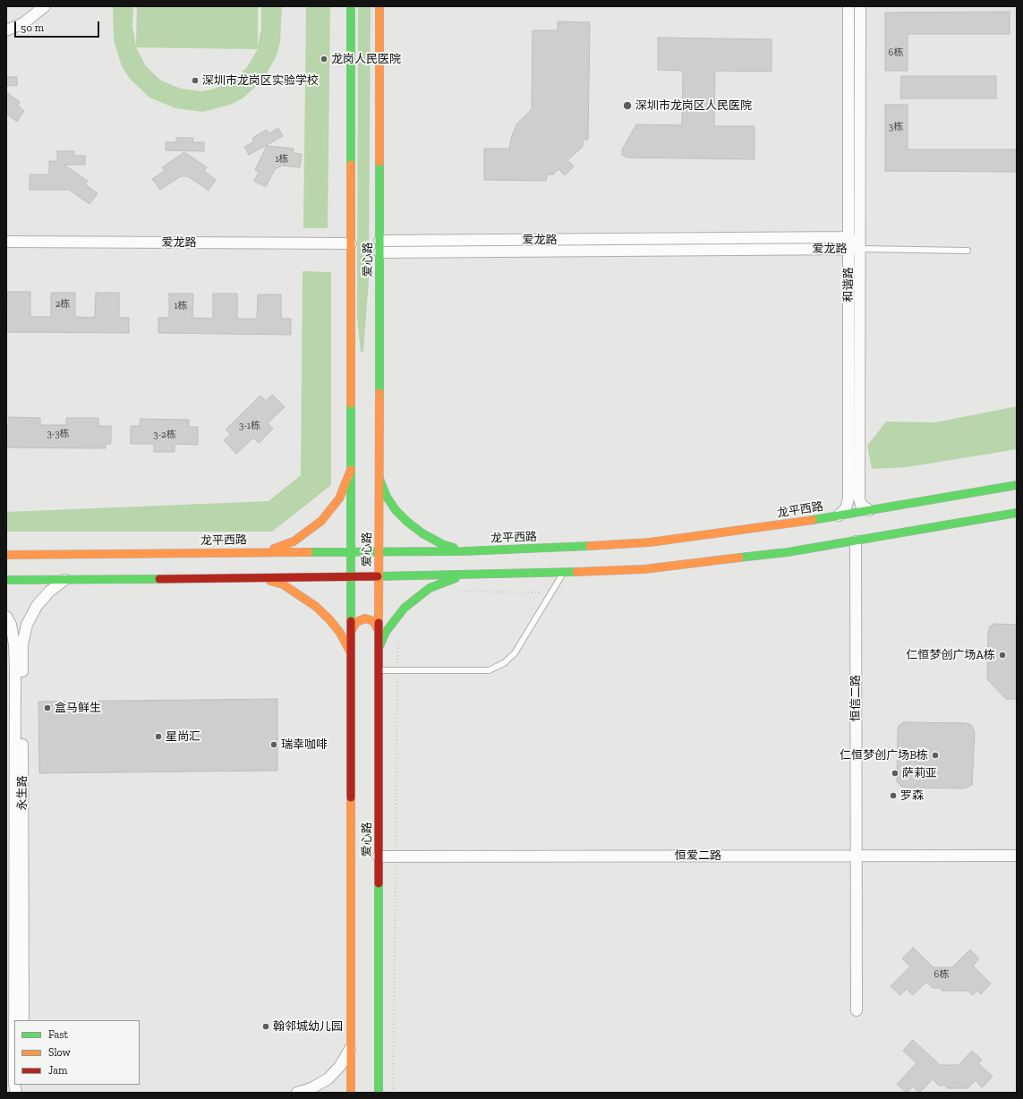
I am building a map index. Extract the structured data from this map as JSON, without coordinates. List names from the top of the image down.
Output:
{
  "streets": {
    "main road": ["爱心路", "龙平西路"],
    "street": [
      "爱龙路",
      "和谐路",
      "恒信二路",
      "永生路",
      "恒爱二路"
    ]
  },
  "crossings": [
    ["爱龙路", "爱心路"],
    ["爱龙路", "和谐路"],
    ["爱心路", "龙平西路"],
    ["爱心路", "恒爱二路"],
    ["和谐路", "龙平西路"],
    ["恒信二路", "恒爱二路"]
  ],
  "places": [
    "龙岗人民医院",
    "深圳市龙岗区实验学校",
    "深圳市龙岗区人民医院",
    "仁恒梦创广场A栋",
    "盒马鲜生",
    "星尚汇",
    "瑞幸咖啡",
    "仁恒梦创广场B栋",
    "萨莉亚",
    "罗森",
    "翰邻城幼儿园"
  ],
  "house_numbers": [
    "6栋",
    "3栋",
    "1栋",
    "2栋",
    "1栋",
    "3-1栋",
    "3-3栋",
    "3-2栋",
    "6栋"
  ],
  "legend": ["Fast", "Slow", "Jam"],
  "scale_bar": "50 m"
}
